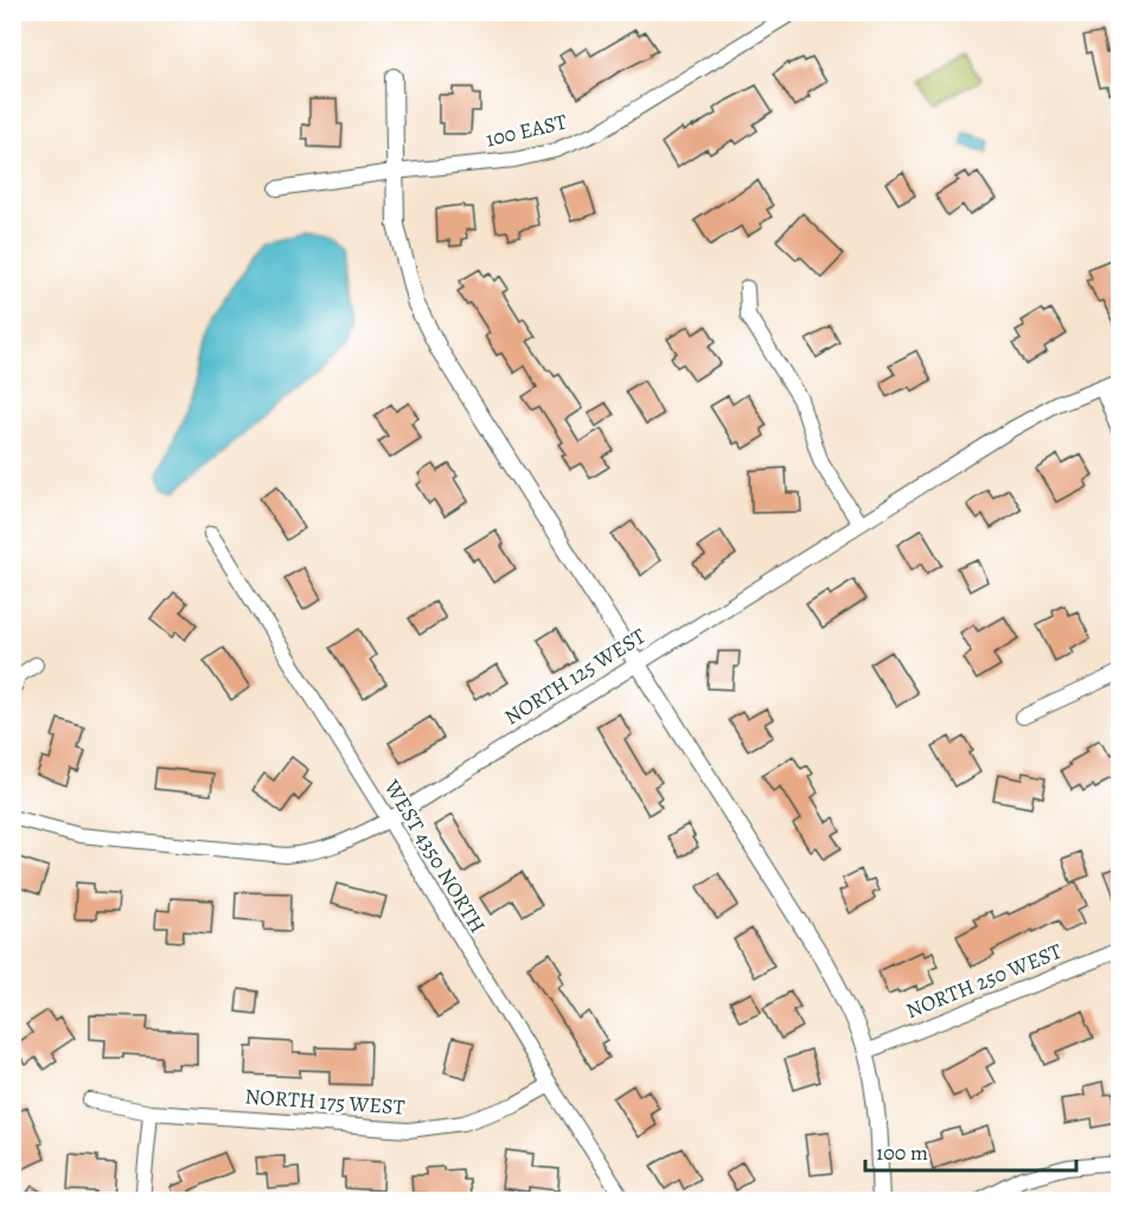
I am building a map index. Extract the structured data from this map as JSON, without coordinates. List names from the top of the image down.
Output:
{
  "streets": {
    "street": [
      "100 EAST",
      "NORTH 125 WEST",
      "WEST 4350 NORTH",
      "NORTH 250 WEST",
      "NORTH 175 WEST"
    ]
  },
  "crossings": [
    ["NORTH 125 WEST", "WEST 4350 NORTH"],
    ["WEST 4350 NORTH", "NORTH 175 WEST"]
  ],
  "scale_bar": "100 m"
}
